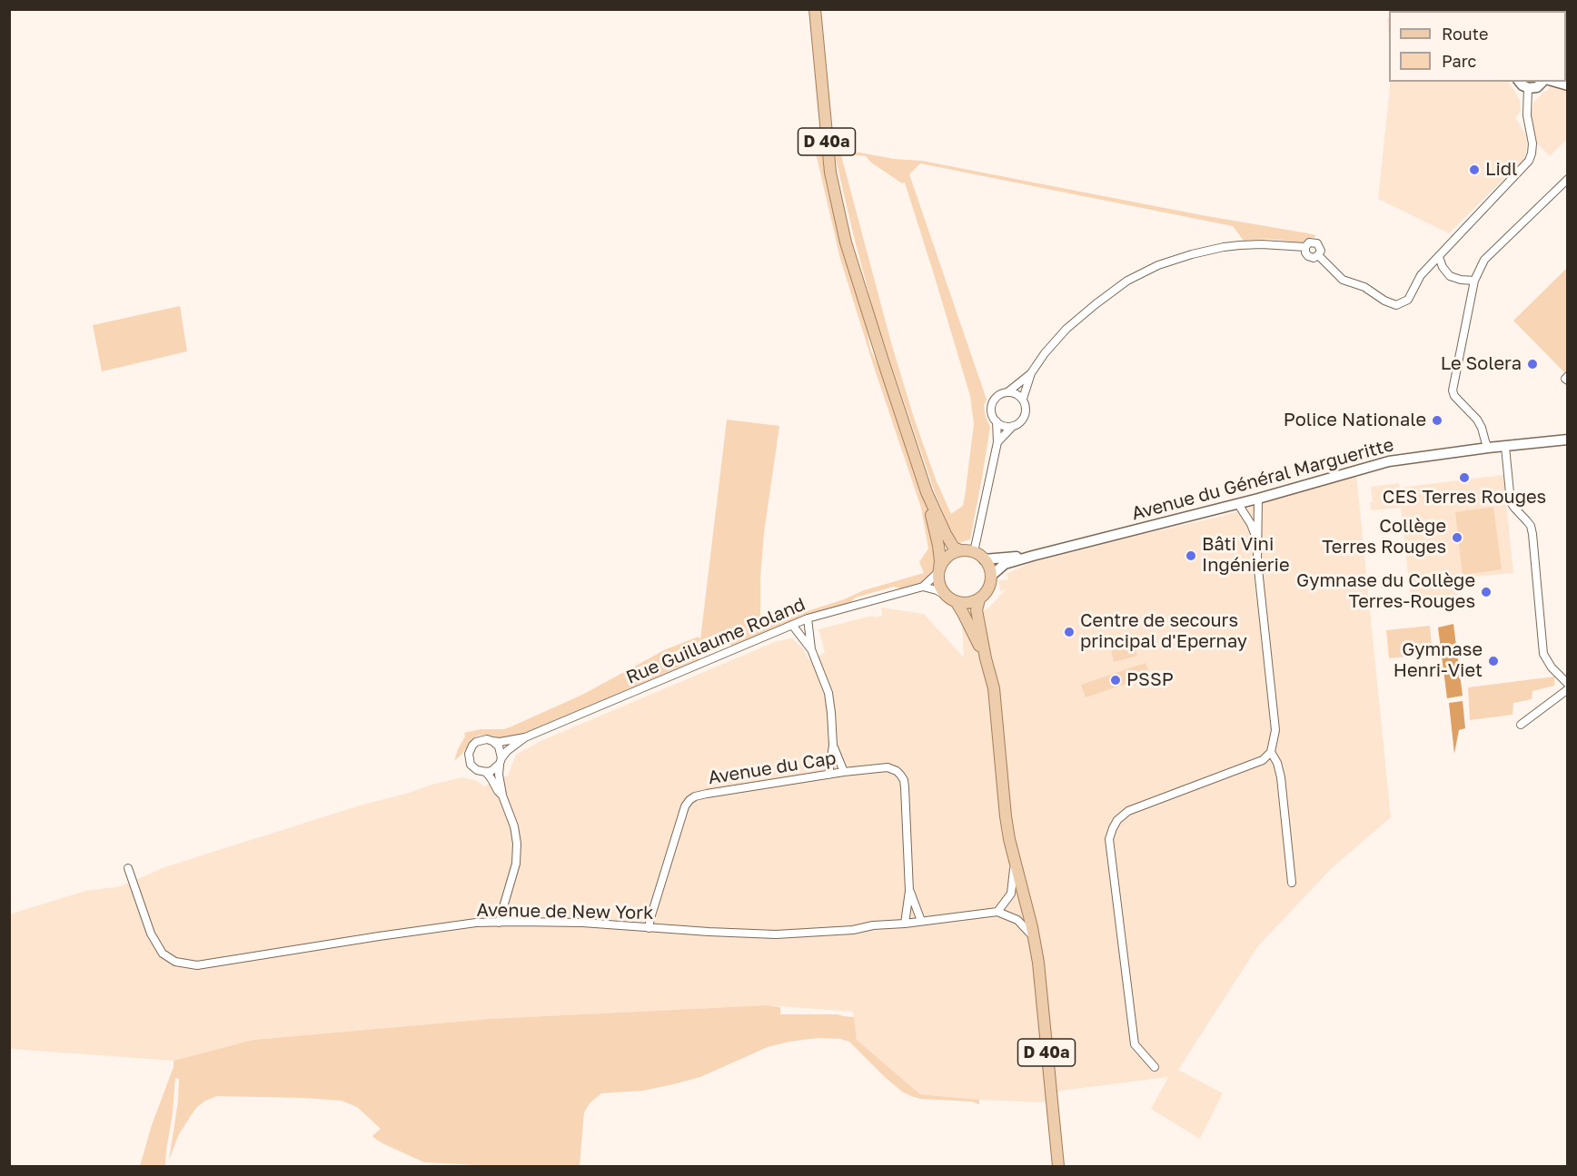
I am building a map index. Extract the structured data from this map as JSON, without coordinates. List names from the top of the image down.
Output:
{
  "streets": {
    "main road": ["D 40a"],
    "street": [
      "Avenue du Général Margueritte",
      "Rue Guillaume Roland",
      "Avenue du Cap",
      "Avenue de New York"
    ]
  },
  "crossings": [
    ["D 40a", "Avenue du Général Margueritte"],
    ["Avenue du Cap", "Avenue de New York"]
  ],
  "places": [
    "Lidl",
    "Le Solera",
    "Police Nationale",
    "CES Terres Rouges",
    "Collège Terres Rouges",
    "Bâti Vini Ingénierie",
    "Gymnase du Collège Terres-Rouges",
    "Centre de secours principal d'Epernay",
    "Gymnase Henri-Viet",
    "PSSP"
  ],
  "legend": ["Route", "Parc"]
}
